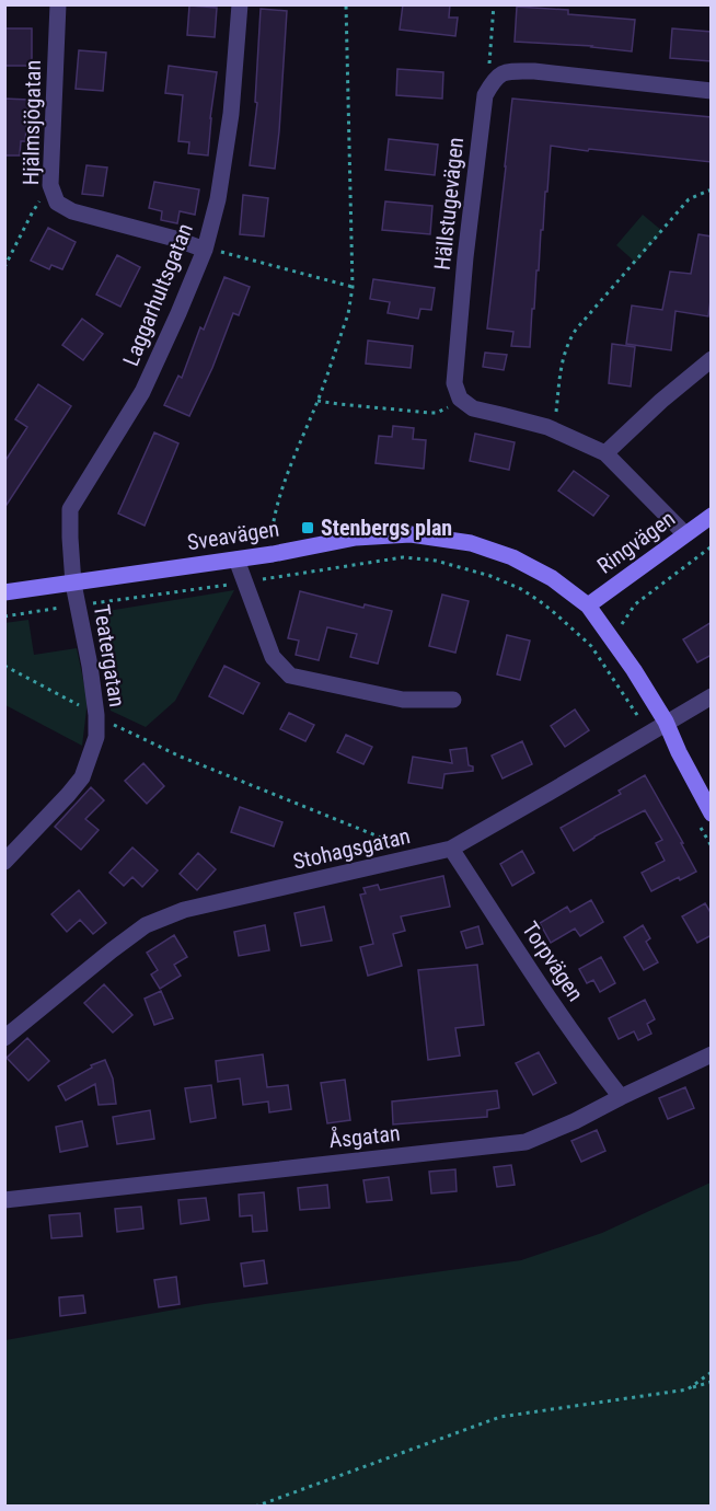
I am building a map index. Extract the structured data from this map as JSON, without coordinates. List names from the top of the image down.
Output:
{
  "streets": {
    "street": [
      "Hjälmsjögatan",
      "Hällstugevägen",
      "Laggarhultsgatan",
      "Sveavägen",
      "Ringvägen",
      "Teatergatan",
      "Stohagsgatan",
      "Torpvägen",
      "Åsgatan"
    ]
  },
  "crossings": [
    ["Hjälmsjögatan", "Laggarhultsgatan"],
    ["Laggarhultsgatan", "Sveavägen"],
    ["Laggarhultsgatan", "Teatergatan"],
    ["Sveavägen", "Ringvägen"],
    ["Sveavägen", "Teatergatan"],
    ["Sveavägen", "Stohagsgatan"],
    ["Stohagsgatan", "Torpvägen"],
    ["Torpvägen", "Åsgatan"]
  ],
  "places": {
    "transit": ["Stenbergs plan"]
  }
}
